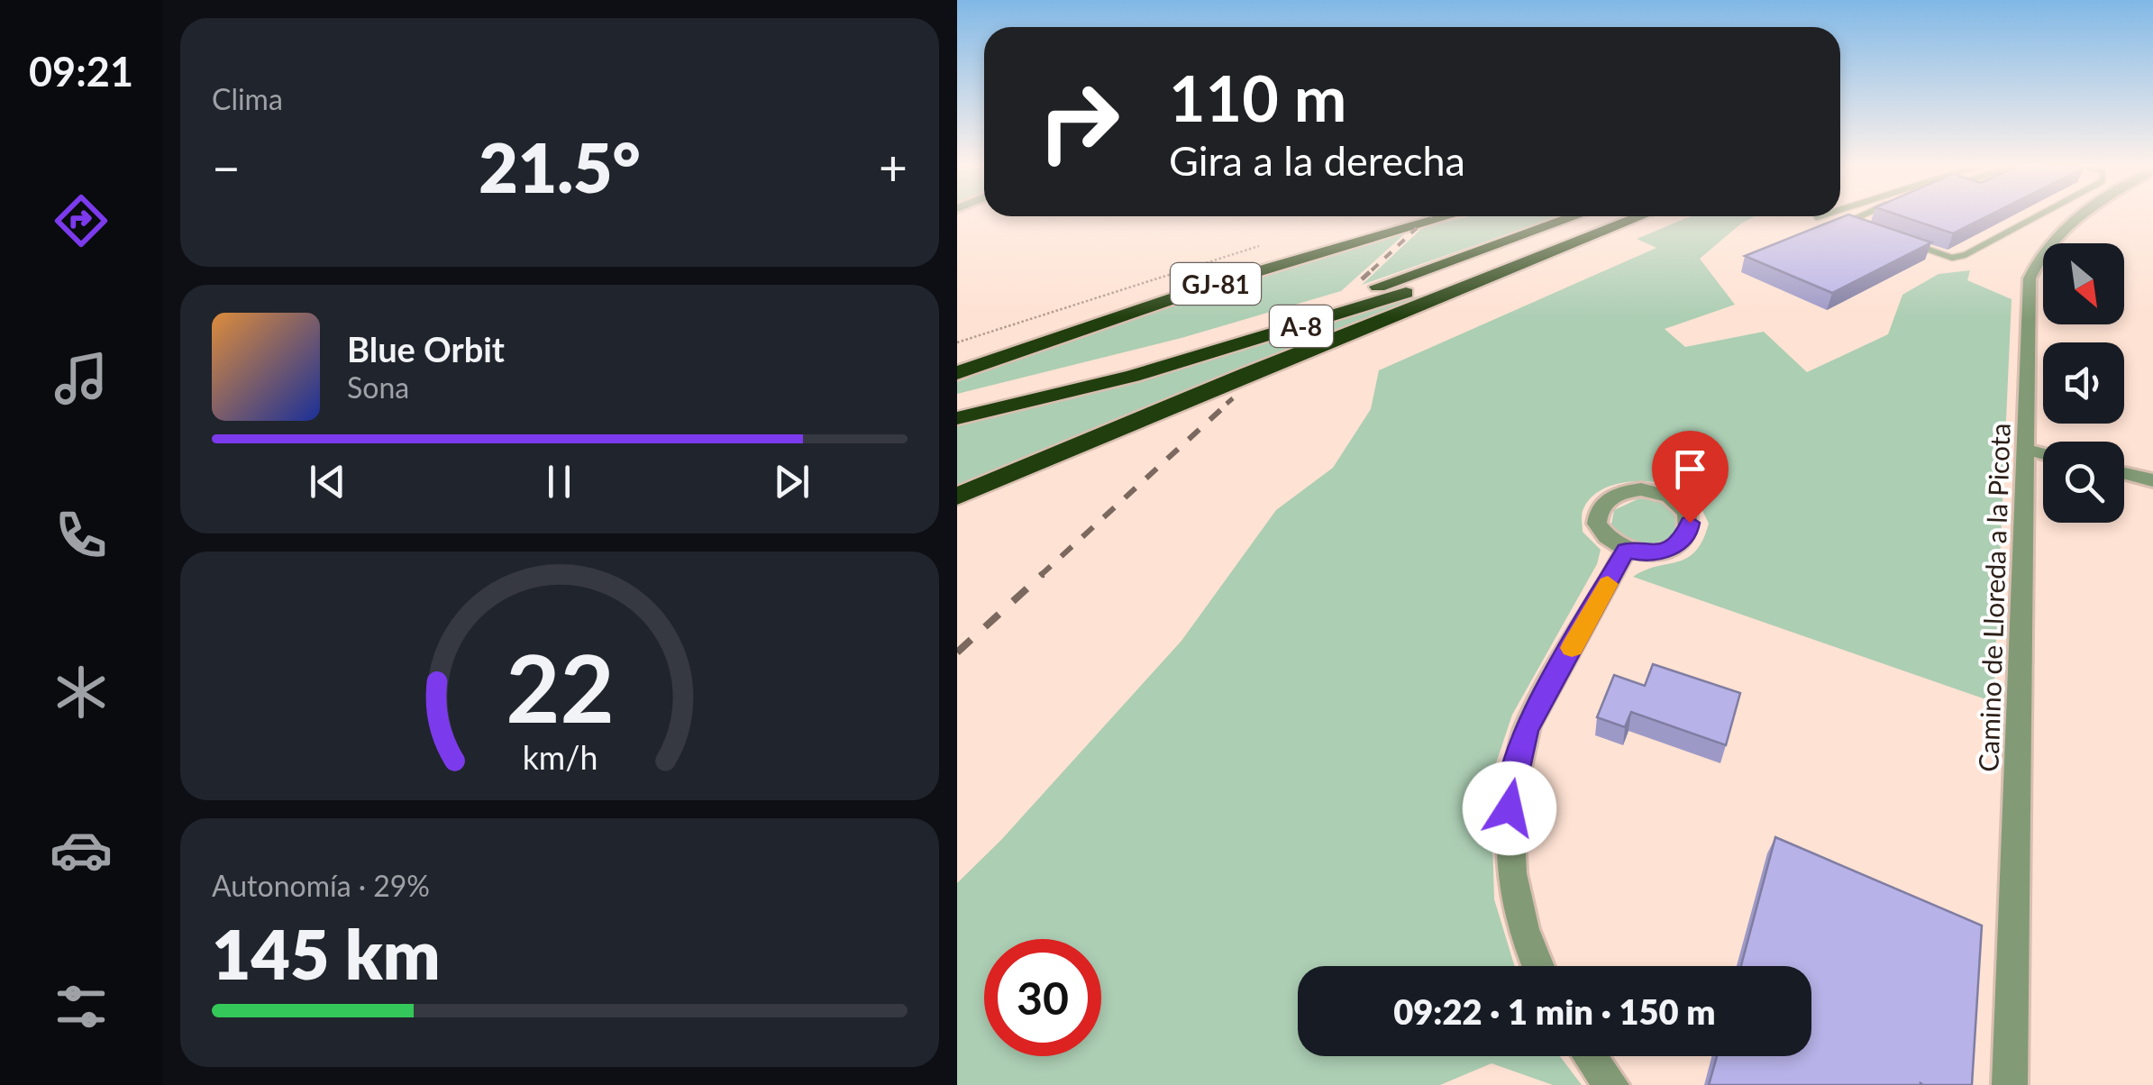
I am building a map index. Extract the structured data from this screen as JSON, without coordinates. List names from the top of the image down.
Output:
{
  "streets": {
    "highway": ["GJ-81", "A-8"],
    "street": ["Camino de Lloreda a la Picota"]
  },
  "north": "bottom right",
  "page": {
    "tabs": "09:21",
    "tile": [
      "Clima",
      ["Autonomía · 29%", "145 km"]
    ],
    "turn": ["110 m", "Gira a la derecha"],
    "heat": ["−", "21.5°", "+"],
    "song": ["Blue Orbit", "Sona"],
    "limit": "30",
    "trip": "09:22 · 1 min · 150 m",
    "gauge": ["22", "km/h"]
  }
}
